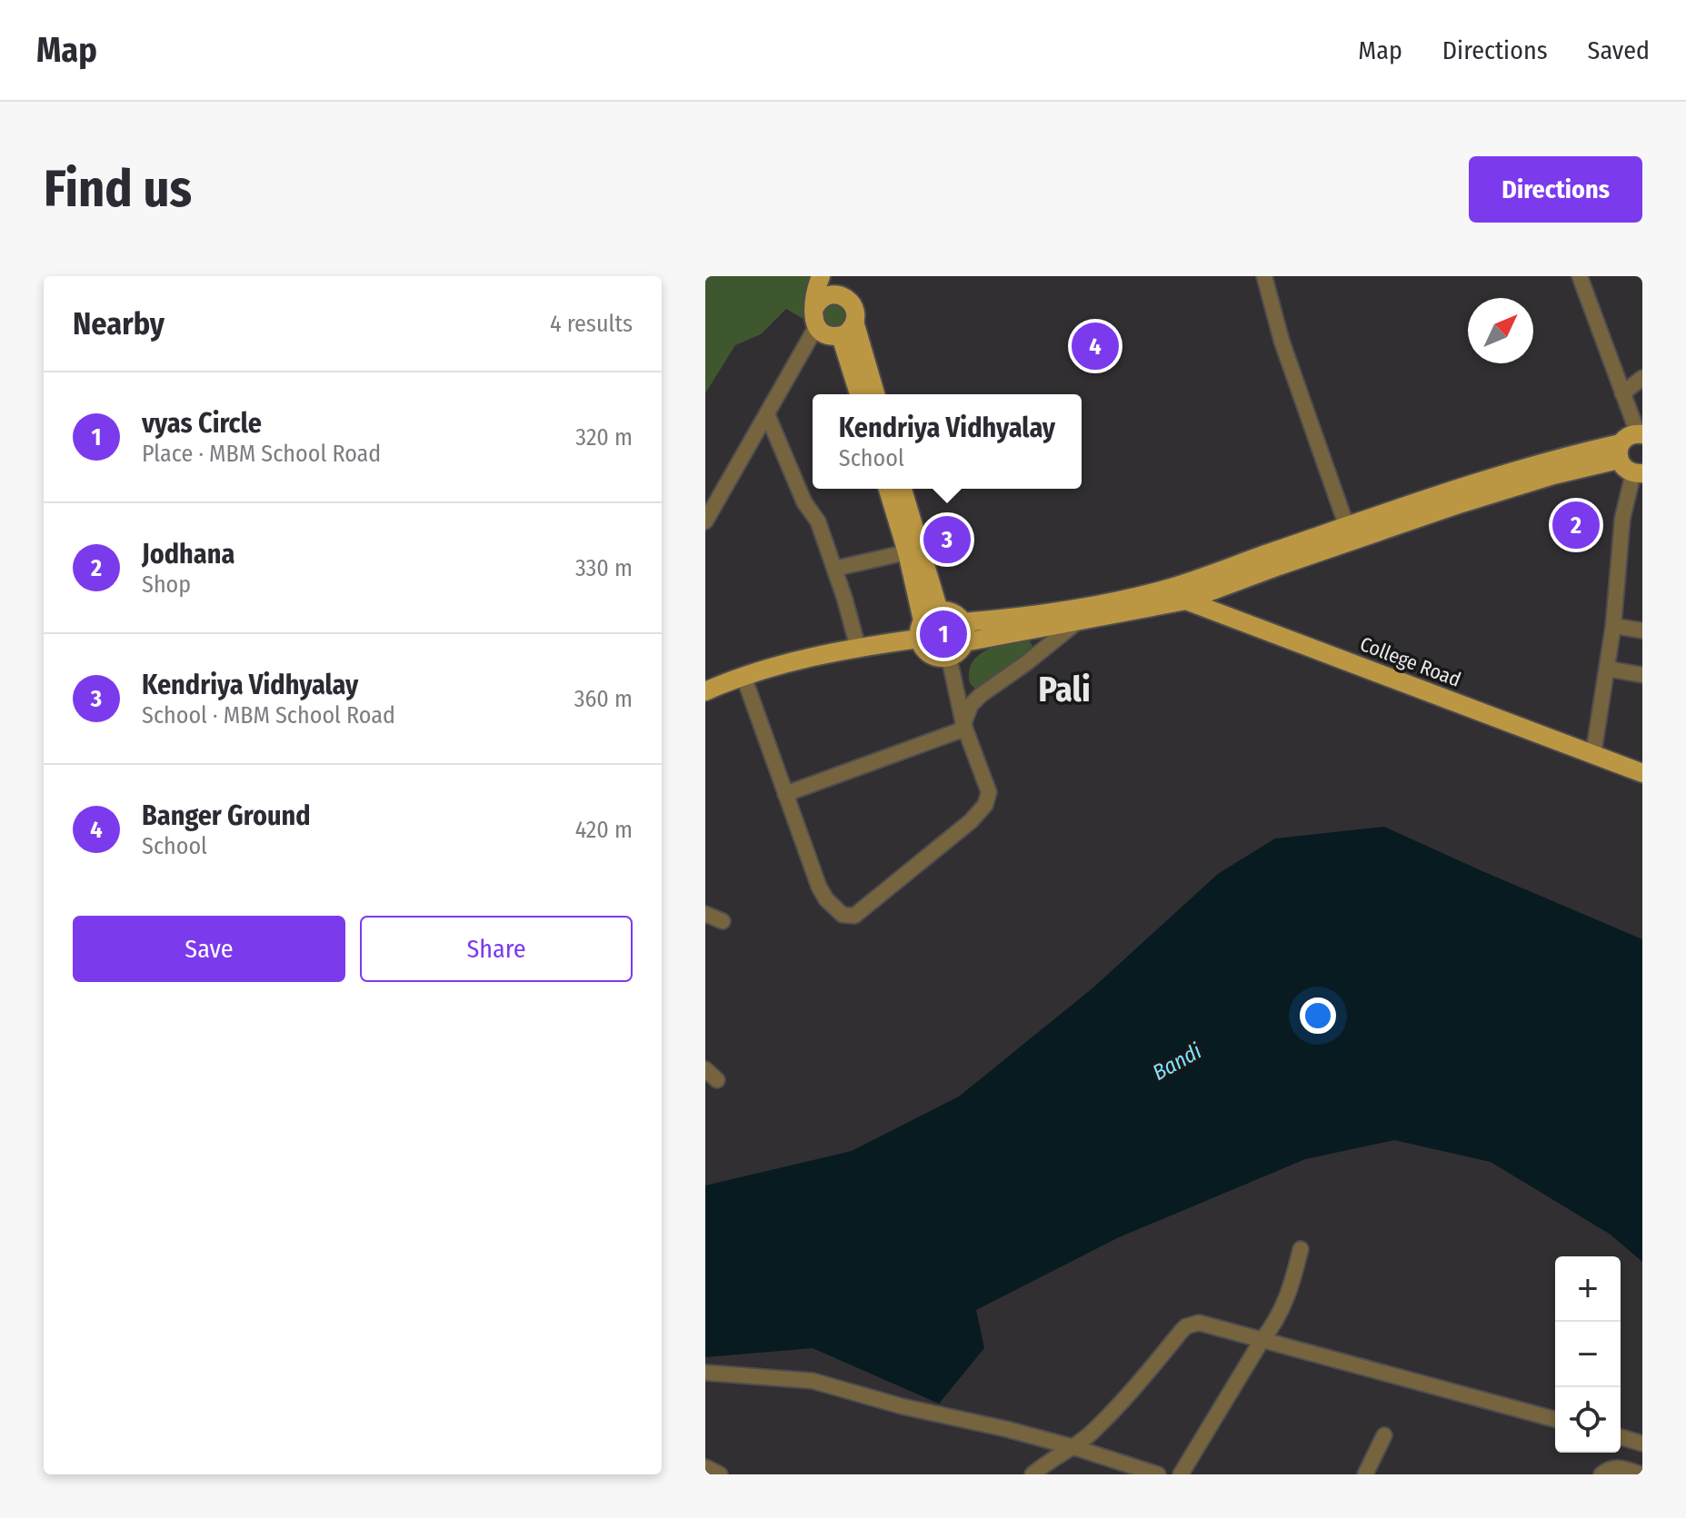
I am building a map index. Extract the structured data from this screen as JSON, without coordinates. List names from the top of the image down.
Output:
{
  "streets": {
    "main road": ["College Road"]
  },
  "districts": ["Pali"],
  "water": ["Bandi"],
  "north": "top right",
  "page": {
    "header": "Map",
    "nav": ["Map", "Directions", "Saved"],
    "buttons": [
      "Directions",
      ["Save", "Share"]
    ],
    "title": "Find us",
    "heading": ["Nearby", "4 results"],
    "pins": [
      "4",
      "2",
      "3",
      "1"
    ],
    "list": [
      {
        "mark": "1",
        "name": "vyas Circle",
        "note": "Place · MBM School Road",
        "value": "320 m"
      },
      {
        "mark": "2",
        "name": "Jodhana",
        "note": "Shop",
        "value": "330 m"
      },
      {
        "mark": "3",
        "name": "Kendriya Vidhyalay",
        "note": "School · MBM School Road",
        "value": "360 m"
      },
      {
        "mark": "4",
        "name": "Banger Ground",
        "note": "School",
        "value": "420 m"
      }
    ],
    "popup": ["Kendriya Vidhyalay", "School"],
    "map_buttons": ["+", "−"]
  }
}
